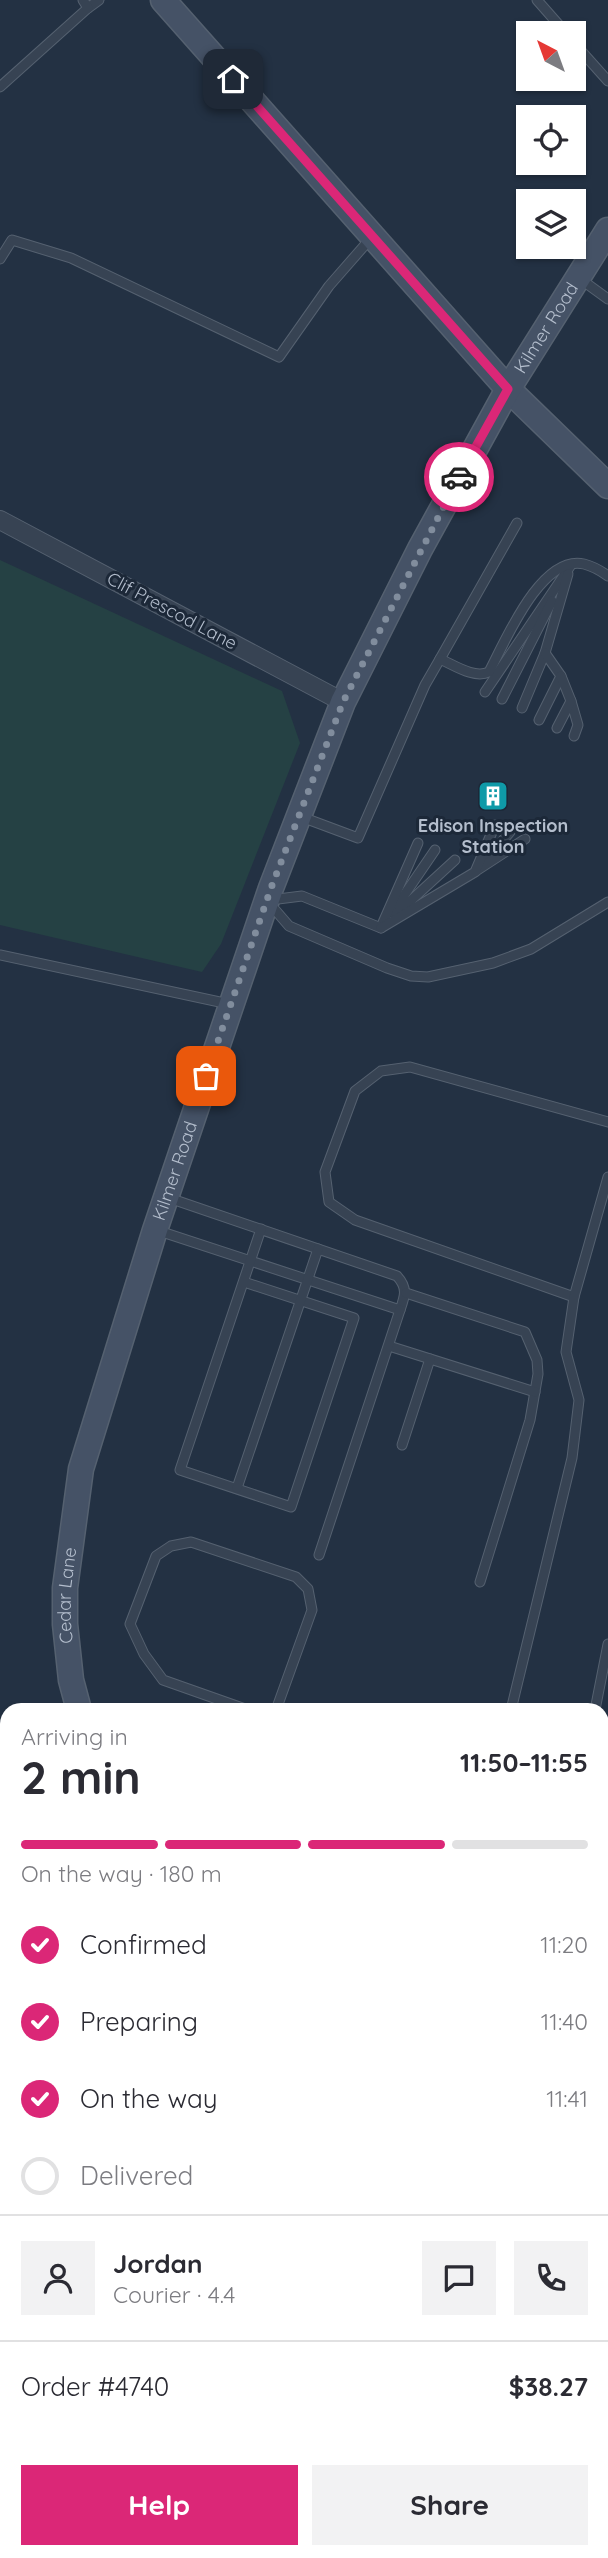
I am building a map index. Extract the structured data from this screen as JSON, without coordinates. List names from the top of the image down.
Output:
{
  "streets": {
    "street": ["Kilmer Road", "Clif Prescod Lane", "Cedar Lane"]
  },
  "crossings": [
    ["Kilmer Road", "Clif Prescod Lane"],
    ["Kilmer Road", "Cedar Lane"]
  ],
  "places": {
    "building": ["Edison Inspection Station"]
  },
  "north": "top left",
  "page": {
    "heading": ["2 min", "Arriving in", "11:50–11:55"],
    "panel": [
      "Jordan",
      "Courier · 4.4",
      "Order #4740",
      "$38.27"
    ],
    "bar": "On the way · 180 m",
    "list": [
      ["Confirmed", "11:20"],
      ["Preparing", "11:40"],
      ["On the way", "11:41"],
      "Delivered"
    ],
    "buttons": ["Help", "Share"]
  }
}
